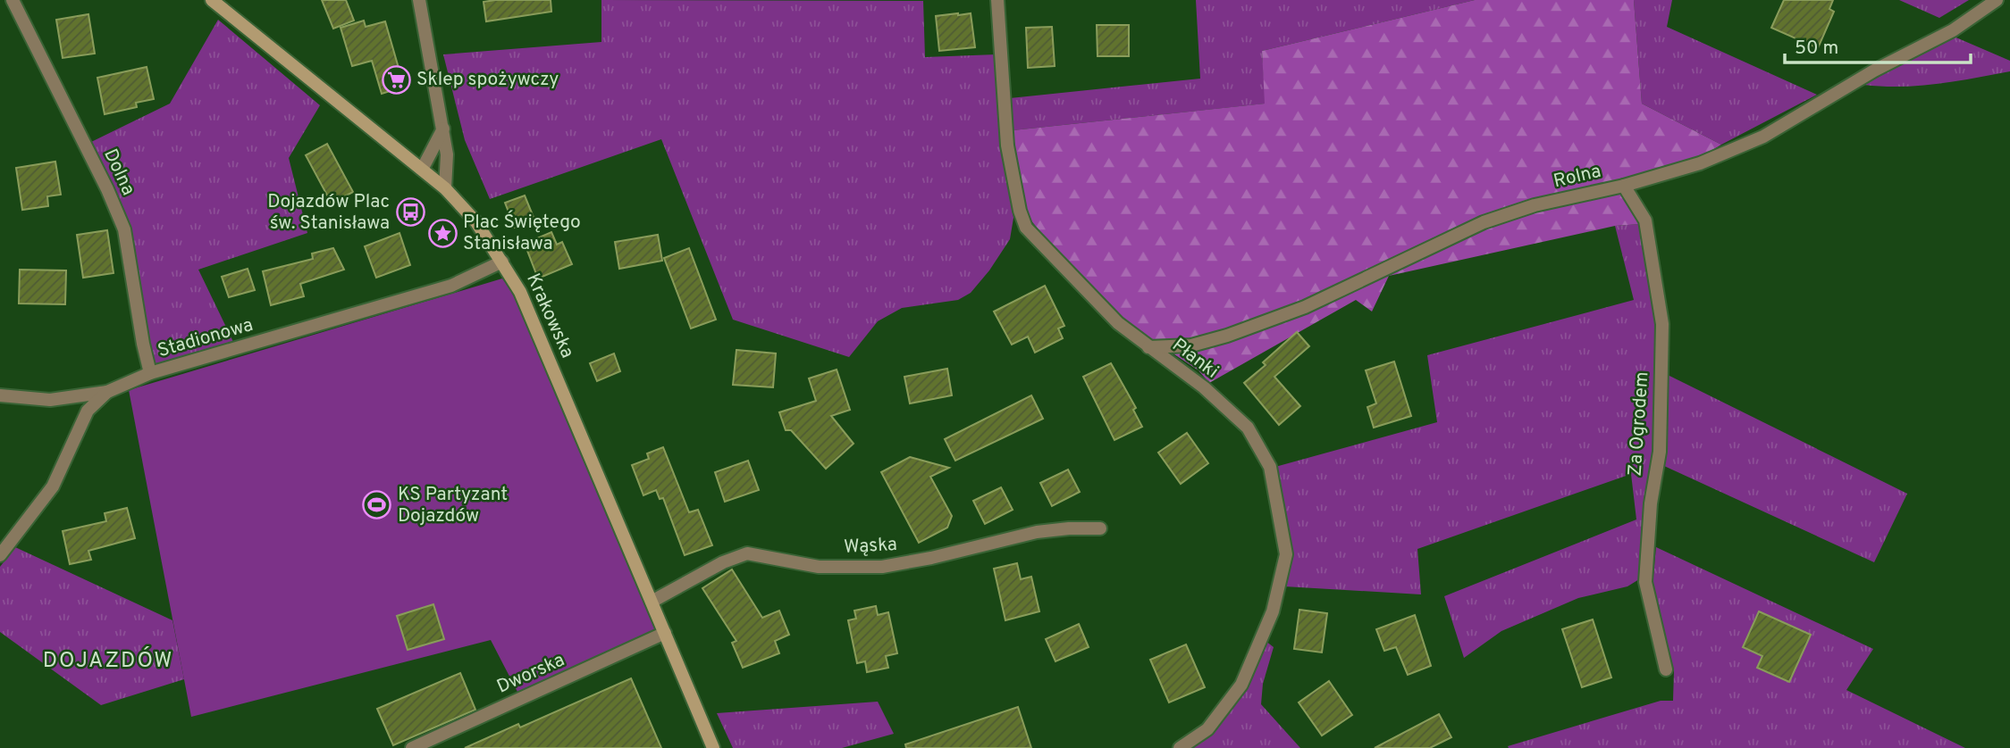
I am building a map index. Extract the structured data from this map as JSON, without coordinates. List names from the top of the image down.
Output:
{
  "streets": {
    "street": [
      "Dolna",
      "Rolna",
      "Krakowska",
      "Stadionowa",
      "Płanki",
      "Za Ogrodem",
      "Wąska",
      "Dworska"
    ]
  },
  "crossings": [
    ["Dolna", "Stadionowa"],
    ["Rolna", "Płanki"],
    ["Rolna", "Za Ogrodem"],
    ["Krakowska", "Stadionowa"],
    ["Krakowska", "Wąska"],
    ["Krakowska", "Dworska"]
  ],
  "districts": ["DOJAZDÓW"],
  "places": {
    "supermarket": ["Sklep spożywczy"],
    "bus stop": ["Dojazdów Plac św. Stanisława"],
    "place": ["Plac Świętego Stanisława"],
    "sports": ["KS Partyzant Dojazdów"]
  },
  "scale_bar": "50 m"
}
